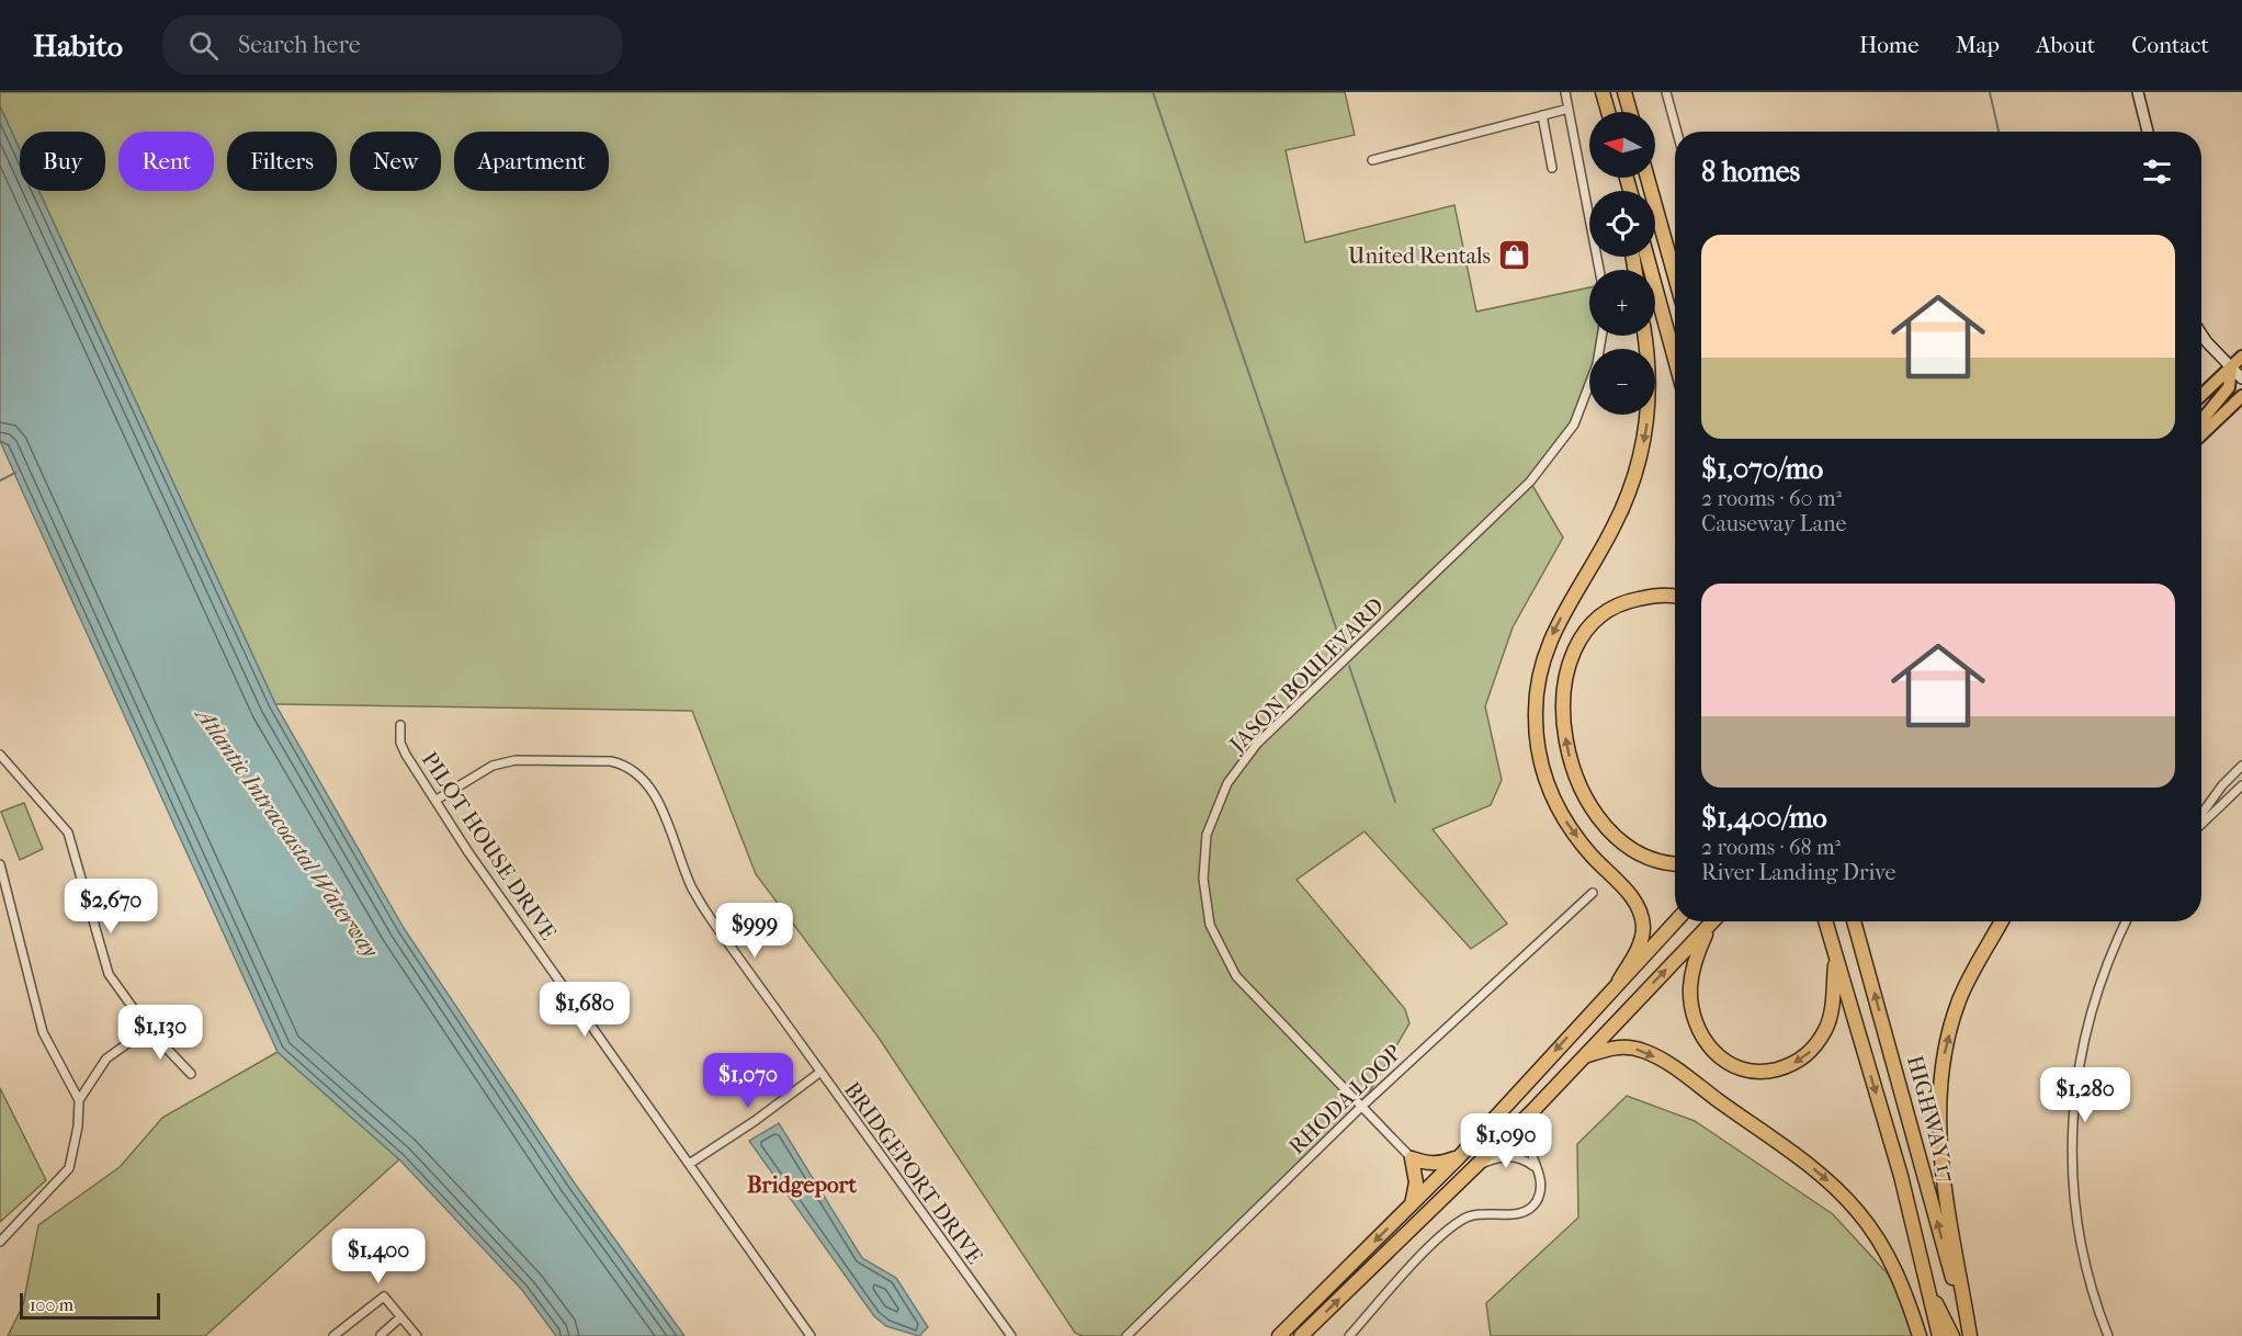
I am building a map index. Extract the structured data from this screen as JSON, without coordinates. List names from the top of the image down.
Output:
{
  "streets": {
    "highway": ["HIGHWAY 17"],
    "street": [
      "JASON BOULEVARD",
      "PILOT HOUSE DRIVE",
      "RHODA LOOP",
      "BRIDGEPORT DRIVE"
    ]
  },
  "crossings": [
    ["JASON BOULEVARD", "RHODA LOOP"],
    ["PILOT HOUSE DRIVE", "BRIDGEPORT DRIVE"]
  ],
  "districts": ["Bridgeport"],
  "water": ["Atlantic Intracoastal Waterway"],
  "places": {
    "shop": ["United Rentals"]
  },
  "scale_bar": "100 m",
  "north": "left",
  "page": {
    "header": "Habito",
    "search": "Search here",
    "nav": [
      "Home",
      "Map",
      "About",
      "Contact"
    ],
    "map_buttons": ["+", "−"],
    "chip": [
      "Buy",
      "Rent",
      "Filters",
      "New",
      "Apartment"
    ],
    "heading": "8 homes",
    "list": [
      {
        "name": "$1,070/mo",
        "note": "2 rooms · 60 m² · Causeway Lane"
      },
      {
        "name": "$1,400/mo",
        "note": "2 rooms · 68 m² · River Landing Drive"
      }
    ],
    "price": [
      "$2,670",
      "$999",
      "$1,680",
      "$1,130",
      "$1,070",
      "$1,280",
      "$1,090",
      "$1,400"
    ],
    "scale": "100 m"
  }
}
